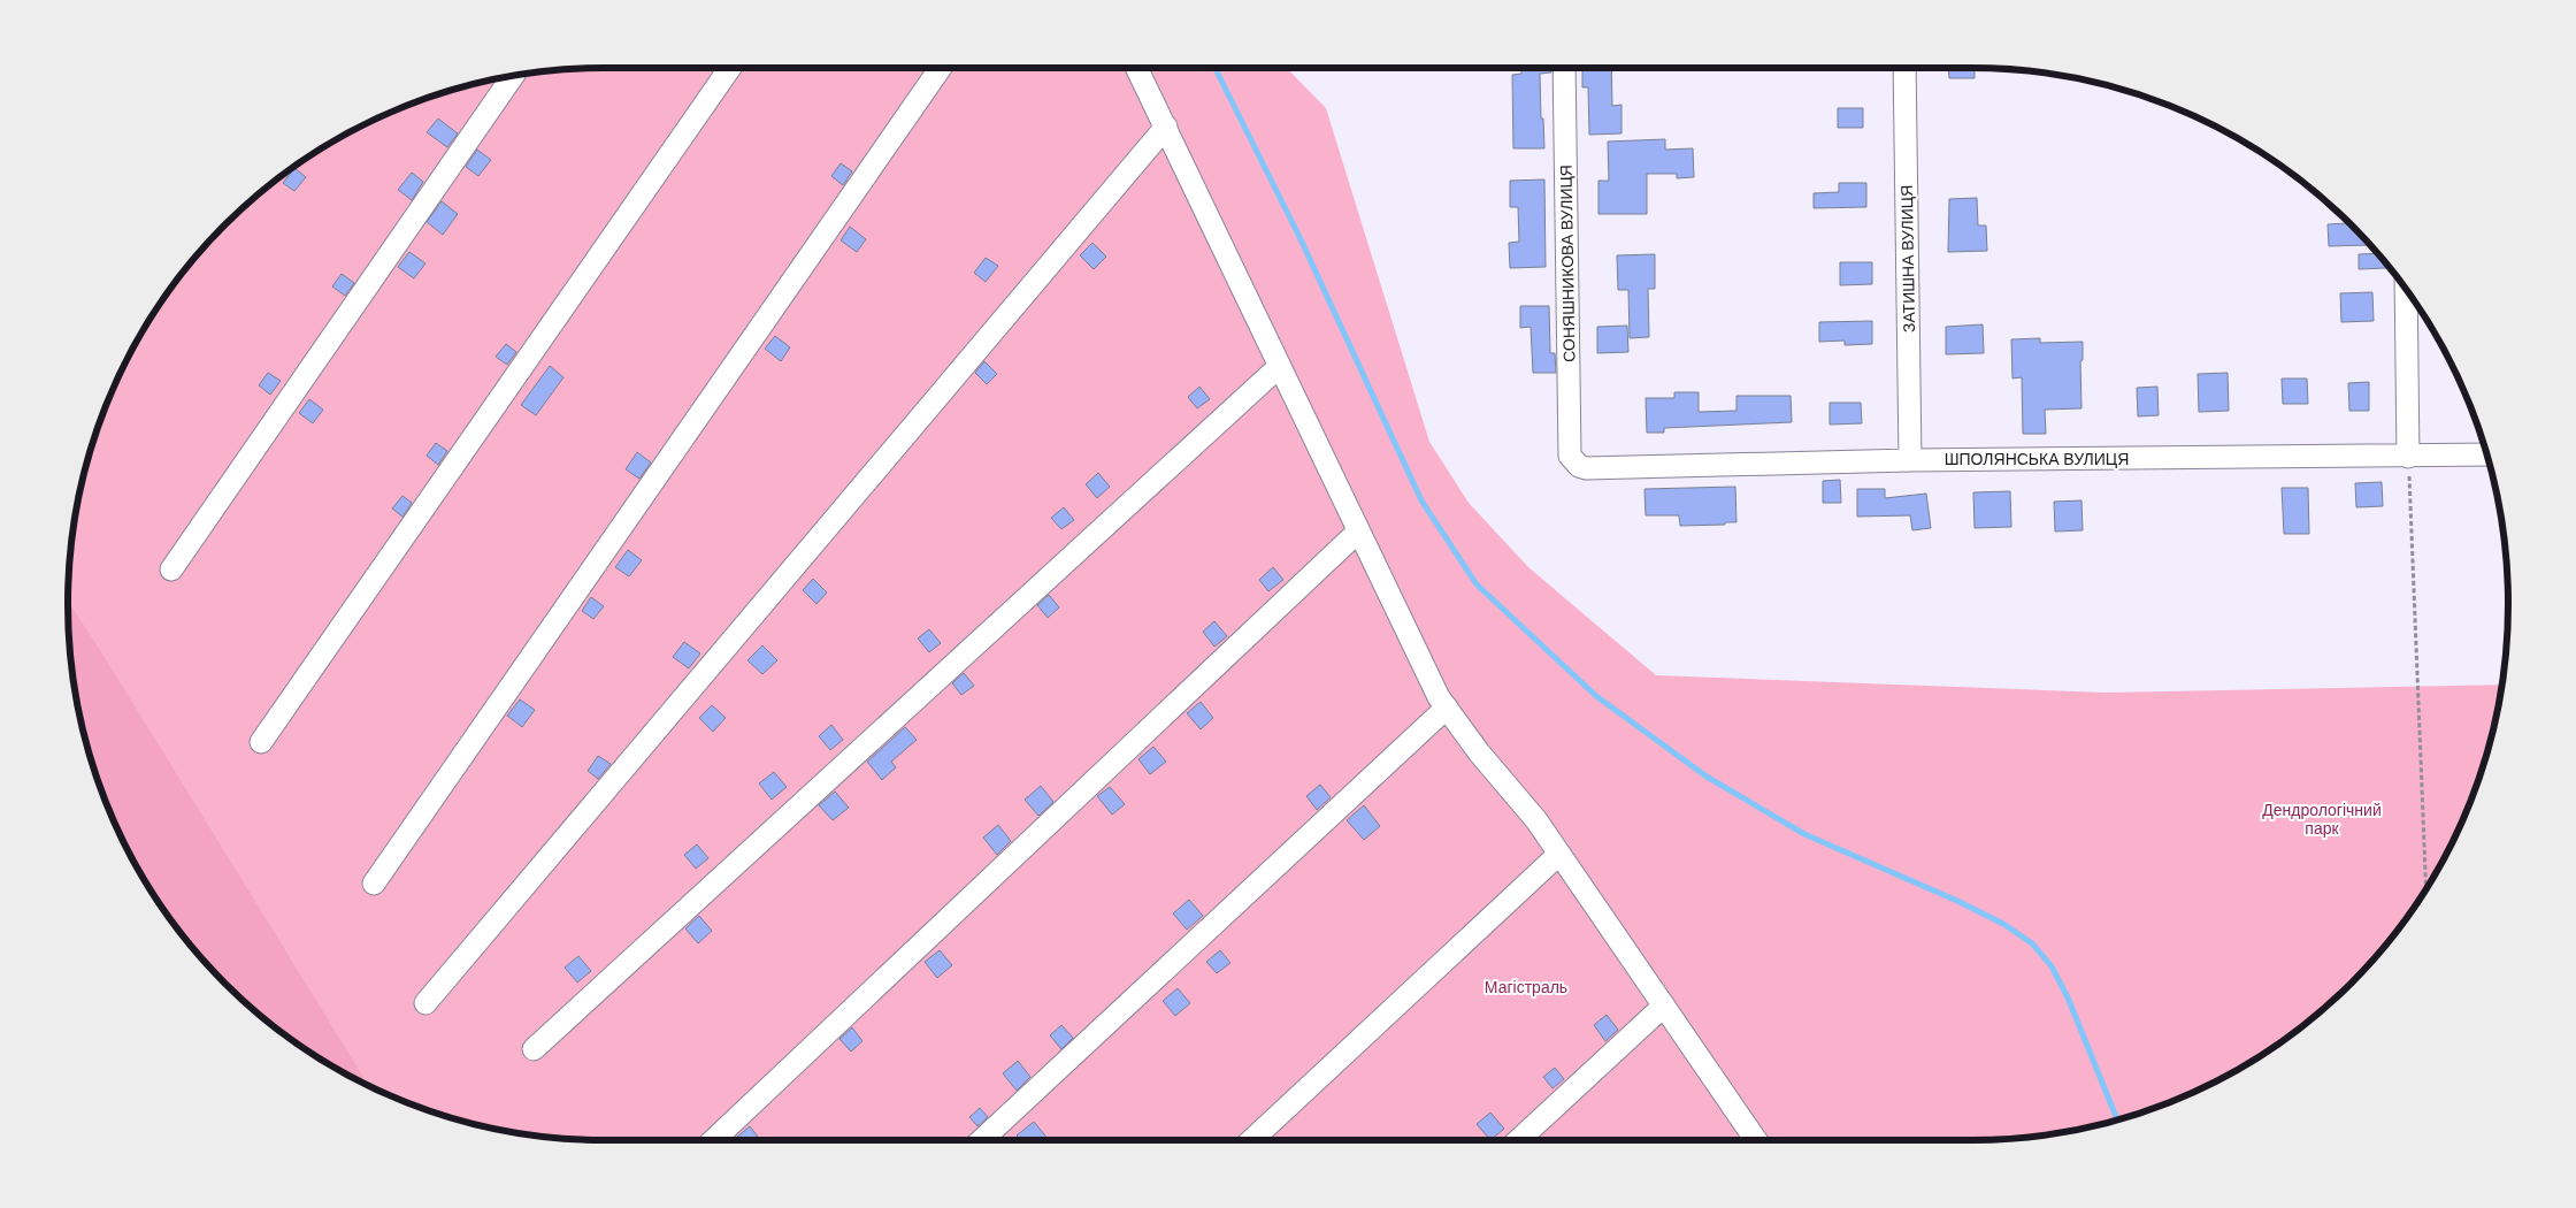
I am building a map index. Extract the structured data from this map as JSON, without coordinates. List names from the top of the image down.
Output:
{
  "streets": {
    "street": ["ЗАТИШНА ВУЛИЦЯ", "СОНЯШНИКОВА ВУЛИЦЯ", "ШПОЛЯНСЬКА ВУЛИЦЯ"]
  },
  "crossings": [
    ["ЗАТИШНА ВУЛИЦЯ", "ШПОЛЯНСЬКА ВУЛИЦЯ"],
    ["СОНЯШНИКОВА ВУЛИЦЯ", "ШПОЛЯНСЬКА ВУЛИЦЯ"]
  ],
  "parks": ["Дендрологічний парк", "Магістраль"]
}
